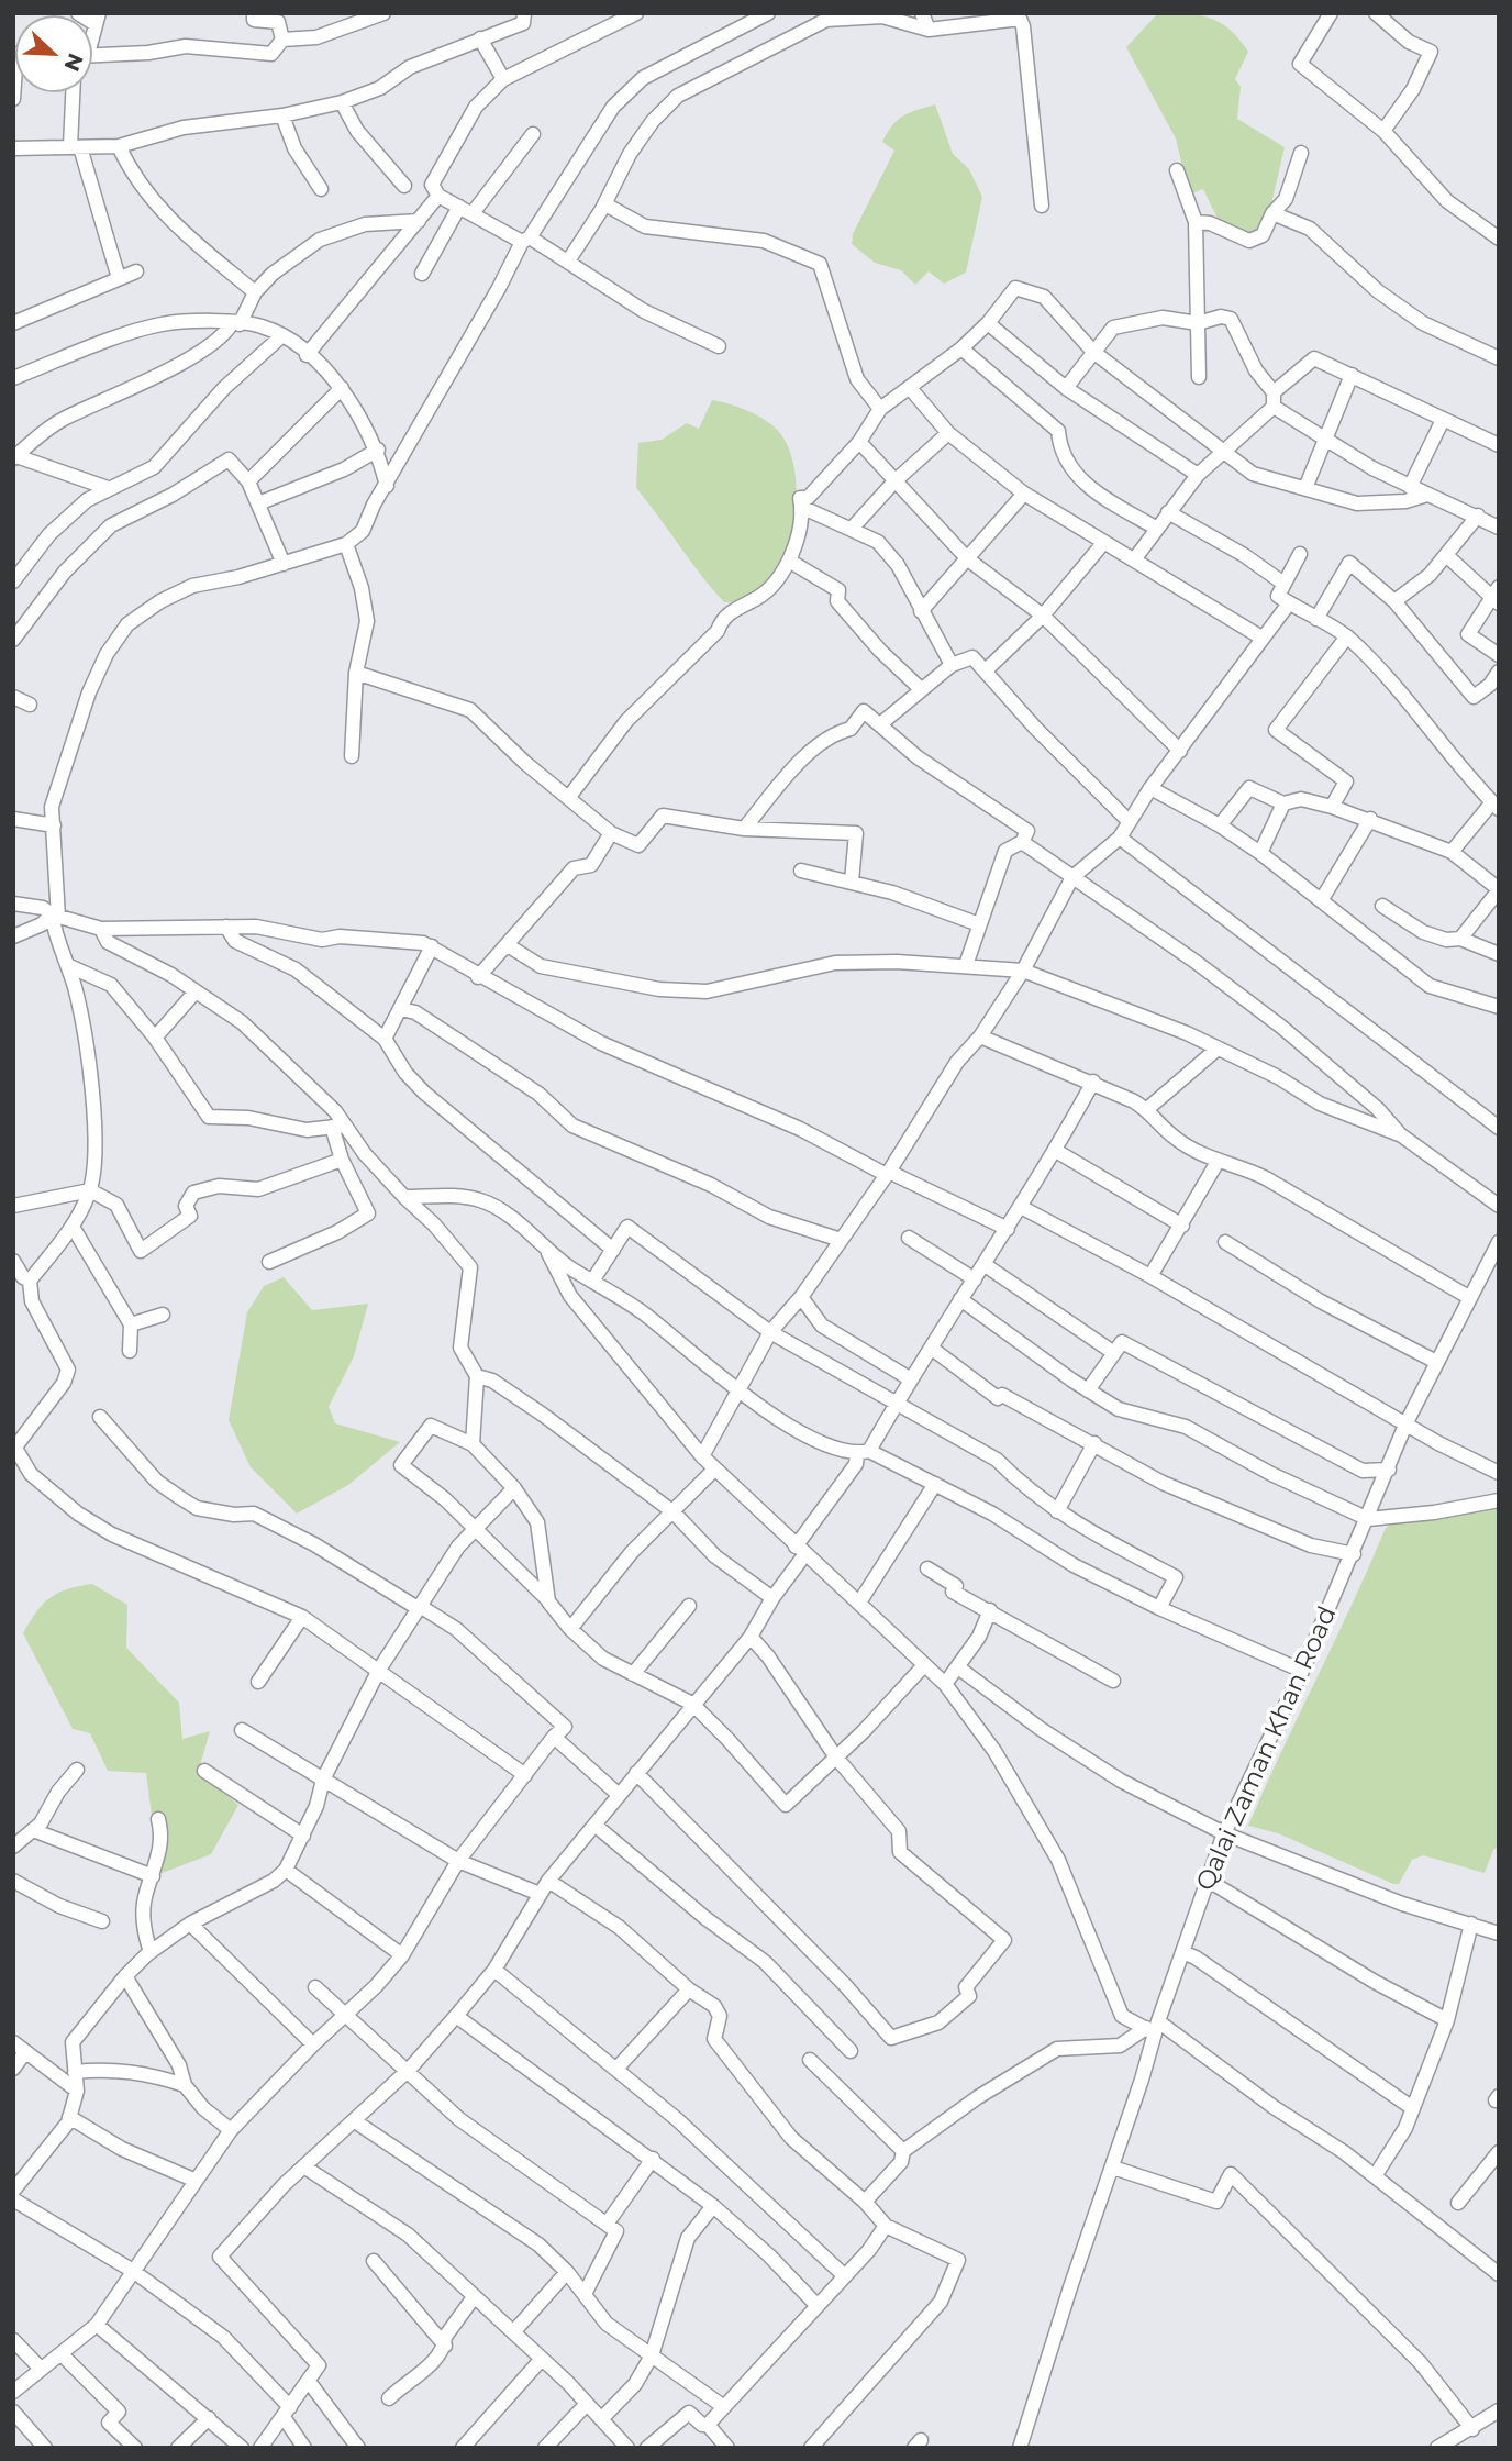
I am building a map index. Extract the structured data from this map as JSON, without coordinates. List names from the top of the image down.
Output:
{
  "streets": {
    "street": ["Qalai Zaman Khan Road"]
  },
  "north": "bottom right"
}
